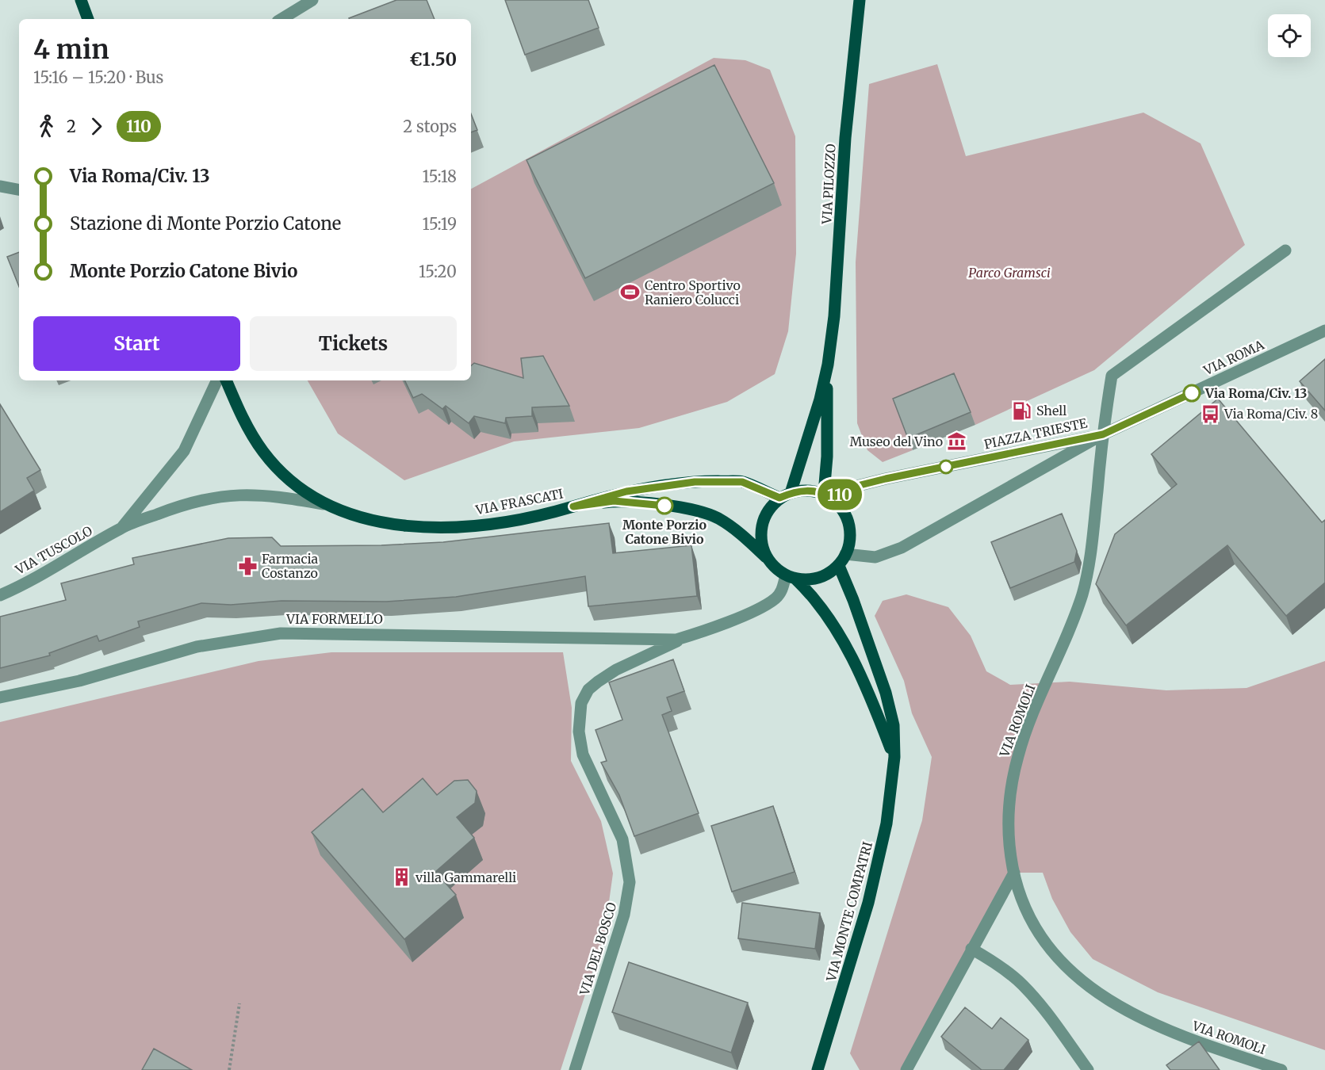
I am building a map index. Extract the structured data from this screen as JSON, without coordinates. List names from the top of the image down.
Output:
{
  "streets": {
    "main road": ["VIA PILOZZO", "VIA FRASCATI", "VIA MONTE COMPATRI"],
    "street": [
      "VIA ROMA",
      "PIAZZA TRIESTE",
      "VIA TUSCOLO",
      "VIA FORMELLO",
      "VIA ROMOLI",
      "VIA DEL BOSCO"
    ]
  },
  "crossings": [
    ["VIA PILOZZO", "PIAZZA TRIESTE"],
    ["VIA PILOZZO", "VIA FRASCATI"],
    ["VIA PILOZZO", "VIA MONTE COMPATRI"],
    ["VIA ROMA", "PIAZZA TRIESTE"],
    ["VIA ROMA", "VIA ROMOLI"],
    ["PIAZZA TRIESTE", "VIA FRASCATI"],
    ["PIAZZA TRIESTE", "VIA ROMOLI"],
    ["PIAZZA TRIESTE", "VIA MONTE COMPATRI"],
    ["VIA FRASCATI", "VIA MONTE COMPATRI"],
    ["VIA FORMELLO", "VIA DEL BOSCO"]
  ],
  "parks": ["Parco Gramsci"],
  "places": {
    "sports": ["Centro Sportivo Raniero Colucci"],
    "other": ["Via Roma/Civ. 13", "Monte Porzio Catone Bivio"],
    "fuel station": ["Shell"],
    "bus stop": ["Via Roma/Civ. 8"],
    "museum": ["Museo del Vino"],
    "pharmacy": ["Farmacia Costanzo"],
    "building": ["villa Gammarelli"]
  },
  "lines": ["bus line 110"],
  "page": {
    "on_map": "110",
    "heading": ["4 min", "15:16 – 15:20 · Bus", "€1.50"],
    "legs": ["2", "110", "2 stops"],
    "list": [
      {
        "name": "Via Roma/Civ. 13",
        "value": "15:18"
      },
      {
        "name": "Stazione di Monte Porzio Catone",
        "value": "15:19"
      },
      {
        "name": "Monte Porzio Catone Bivio",
        "value": "15:20"
      }
    ],
    "buttons": ["Start", "Tickets"]
  }
}
